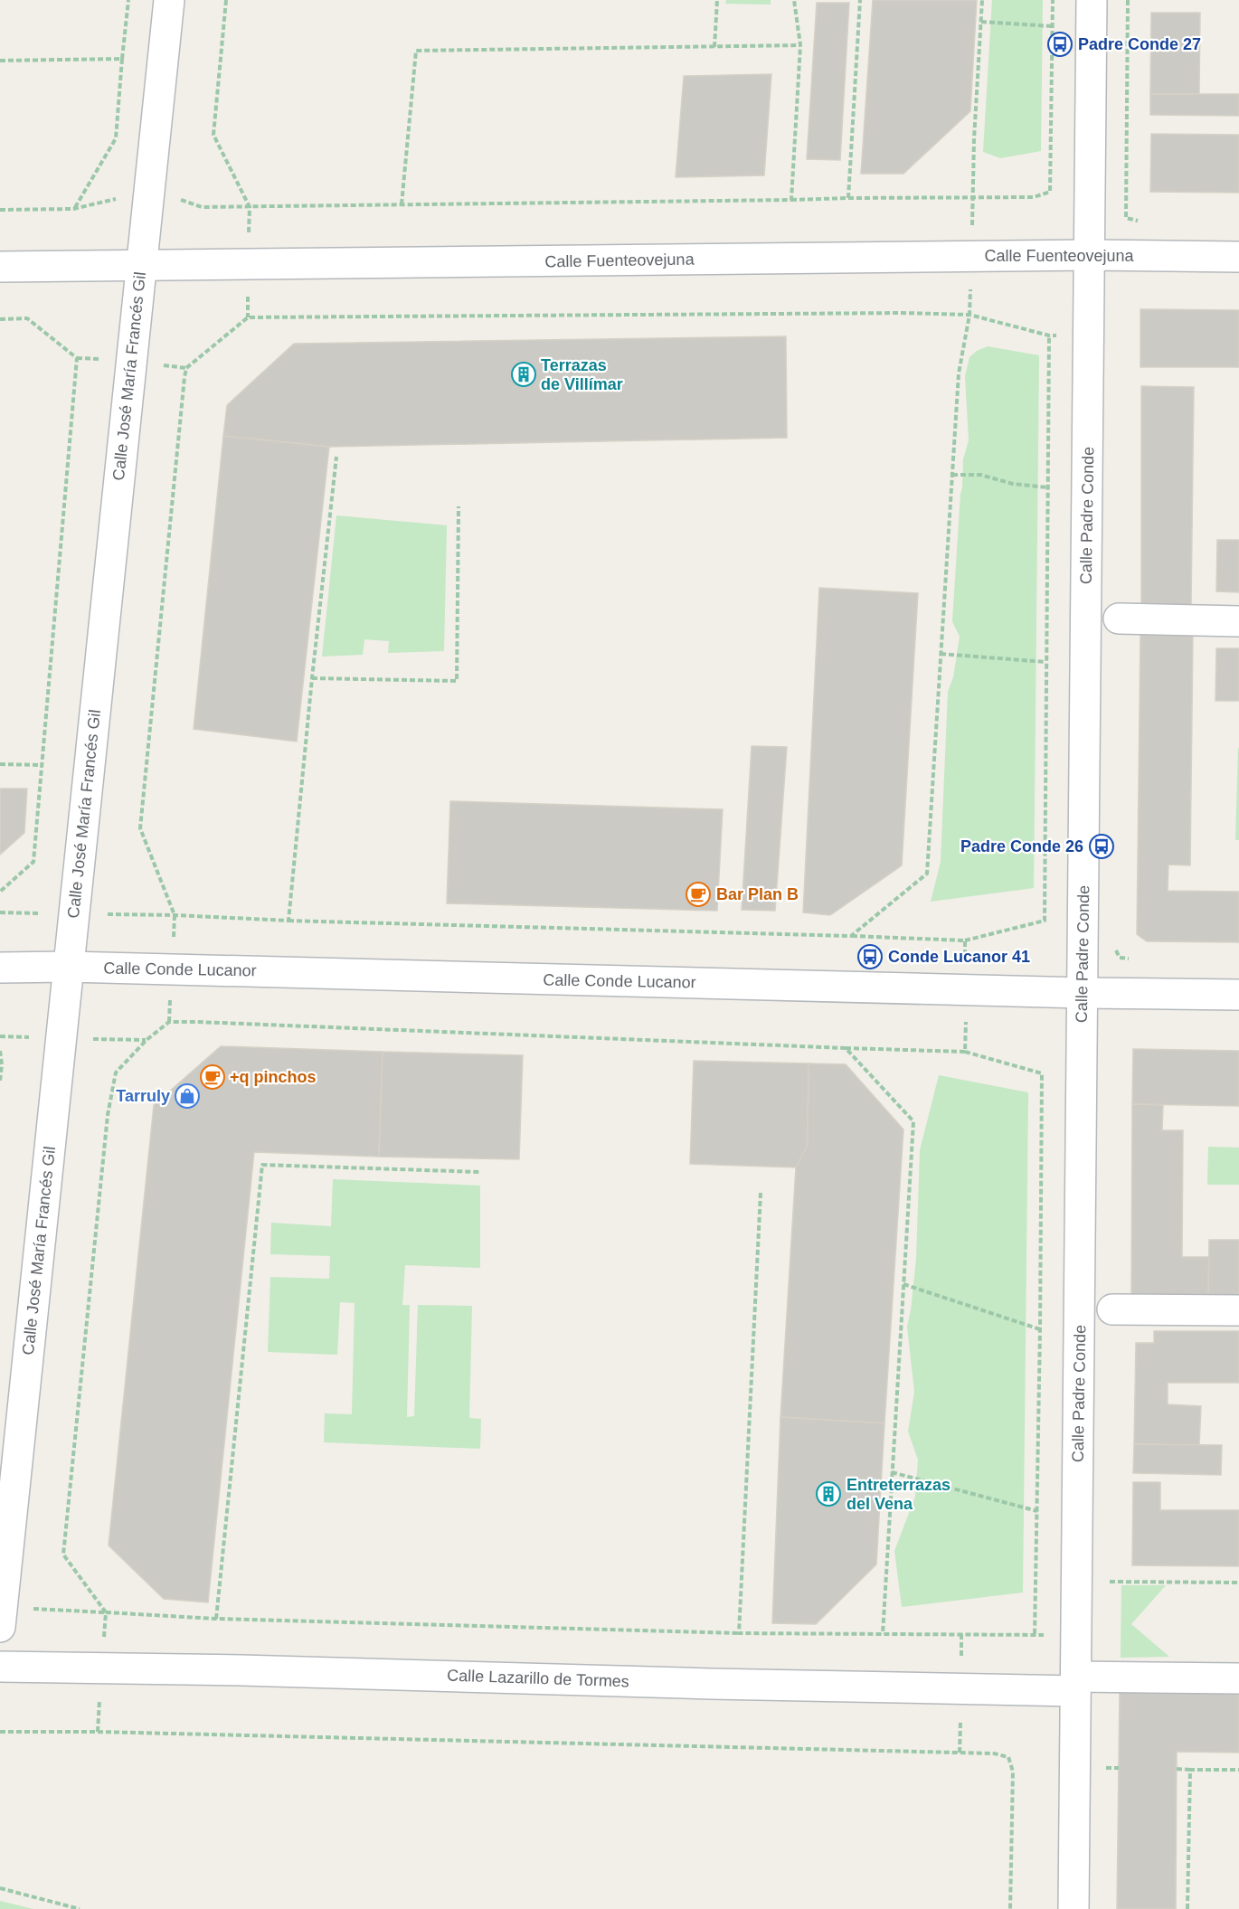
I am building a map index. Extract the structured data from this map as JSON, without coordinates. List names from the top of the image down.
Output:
{
  "streets": {
    "street": [
      "Calle Fuenteovejuna",
      "Calle José María Francés Gil",
      "Calle Padre Conde",
      "Calle Conde Lucanor",
      "Calle Lazarillo de Tormes"
    ]
  },
  "crossings": [
    ["Calle Fuenteovejuna", "Calle José María Francés Gil"],
    ["Calle Fuenteovejuna", "Calle Padre Conde"],
    ["Calle José María Francés Gil", "Calle Conde Lucanor"],
    ["Calle Padre Conde", "Calle Conde Lucanor"],
    ["Calle Padre Conde", "Calle Lazarillo de Tormes"]
  ],
  "places": {
    "bus stop": ["Padre Conde 27", "Padre Conde 26", "Conde Lucanor 41"],
    "building": ["Terrazas de Villímar", "Entreterrazas del Vena"],
    "cafe": ["Bar Plan B", "+q pinchos"],
    "shop": ["Tarruly"]
  }
}
